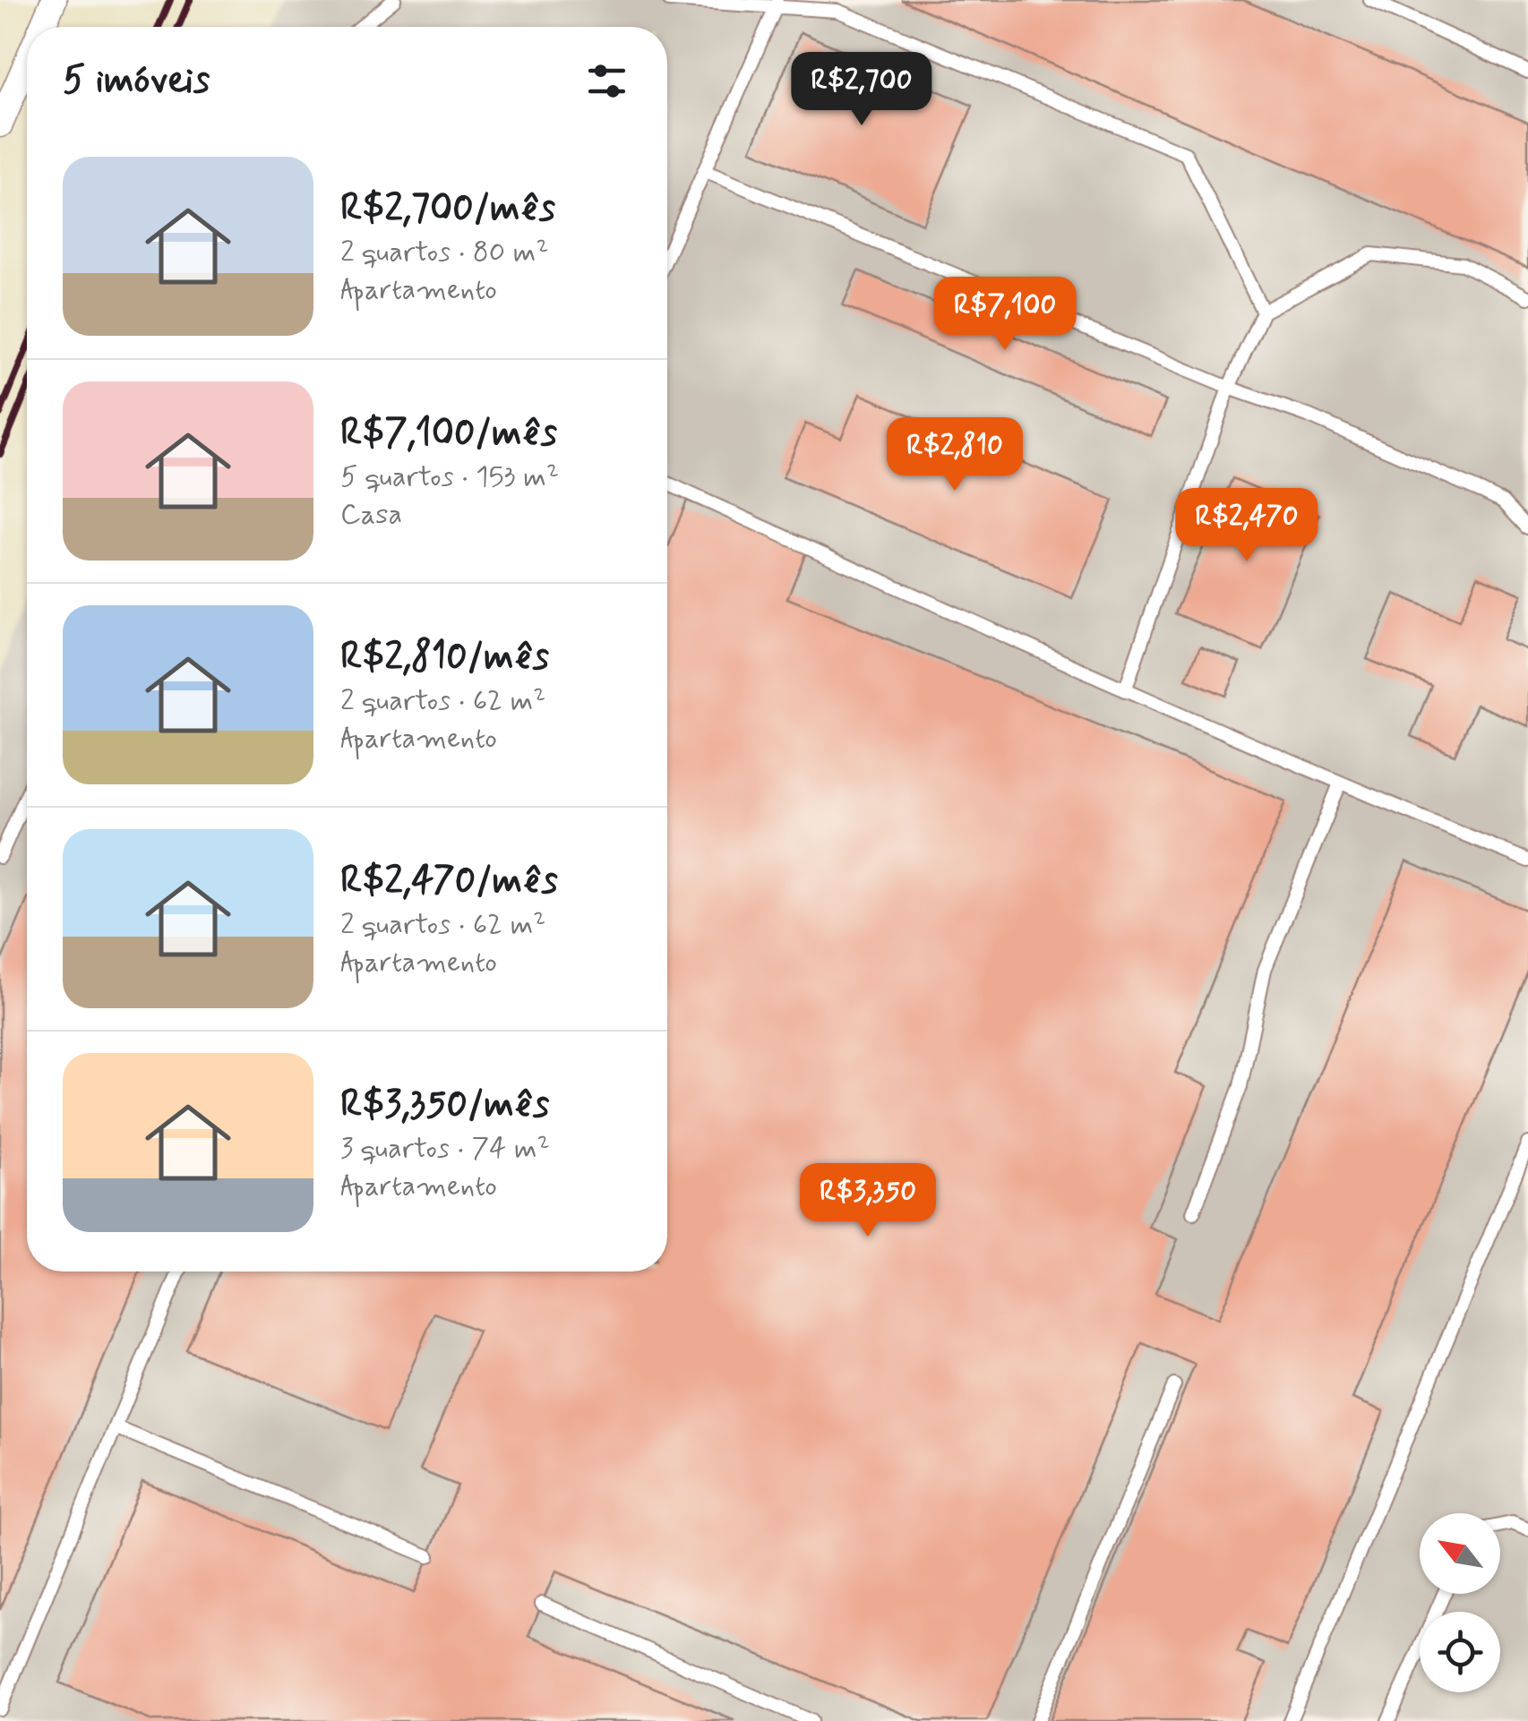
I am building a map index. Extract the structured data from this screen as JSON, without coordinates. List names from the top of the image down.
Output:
{
  "north": "top left",
  "page": {
    "heading": "5 imóveis",
    "price": [
      "R$2,700",
      "R$7,100",
      "R$2,810",
      "R$2,470",
      "R$3,350"
    ],
    "list": [
      {
        "name": "R$2,700/mês",
        "note": "2 quartos · 80 m² · Apartamento"
      },
      {
        "name": "R$7,100/mês",
        "note": "5 quartos · 153 m² · Casa"
      },
      {
        "name": "R$2,810/mês",
        "note": "2 quartos · 62 m² · Apartamento"
      },
      {
        "name": "R$2,470/mês",
        "note": "2 quartos · 62 m² · Apartamento"
      },
      {
        "name": "R$3,350/mês",
        "note": "3 quartos · 74 m² · Apartamento"
      }
    ]
  }
}
